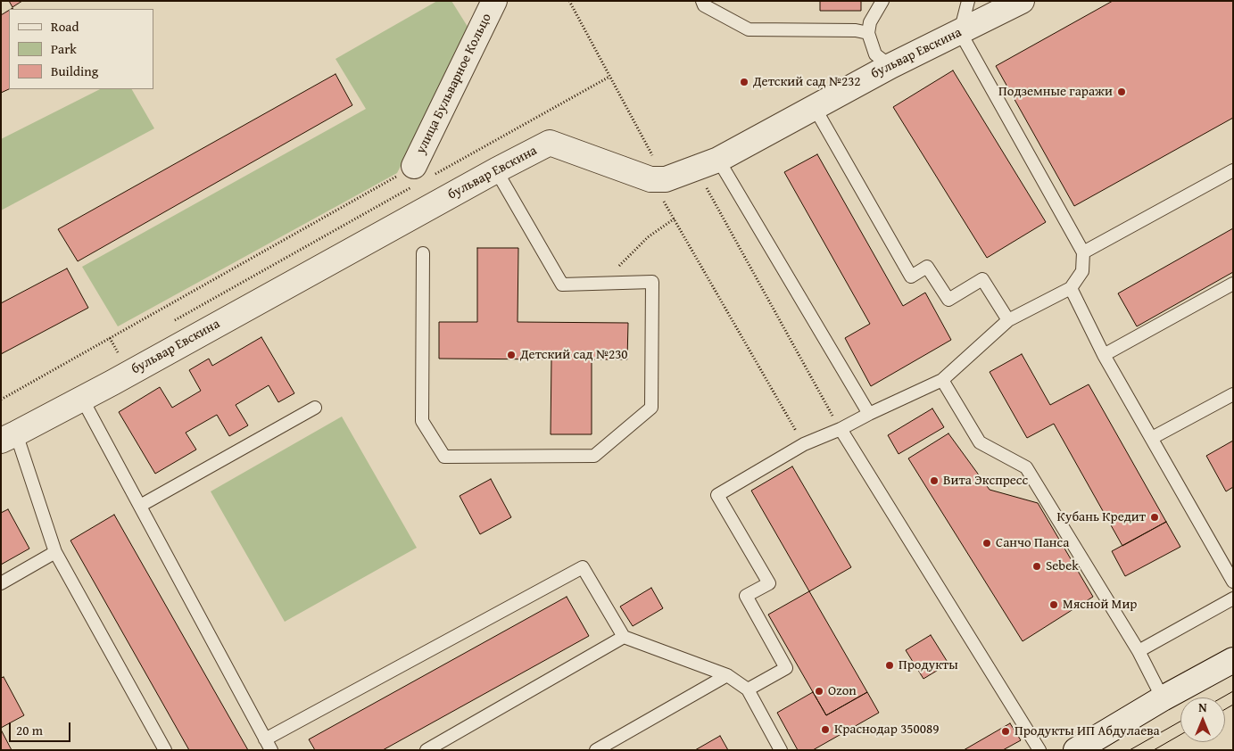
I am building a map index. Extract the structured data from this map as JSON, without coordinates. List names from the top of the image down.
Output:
{
  "streets": {
    "street": ["бульвар Евскина", "улица Бульварное Кольцо"]
  },
  "places": [
    "Детский сад №232",
    "Подземные гаражи",
    "Детский сад №230",
    "Вита Экспресс",
    "Кубань Кредит",
    "Санчо Панса",
    "Sebek",
    "Мясной Мир",
    "Продукты",
    "Ozon",
    "Краснодар 350089",
    "Продукты ИП Абдулаева"
  ],
  "legend": ["Road", "Park", "Building"],
  "scale_bar": "20 m",
  "north": "top"
}
